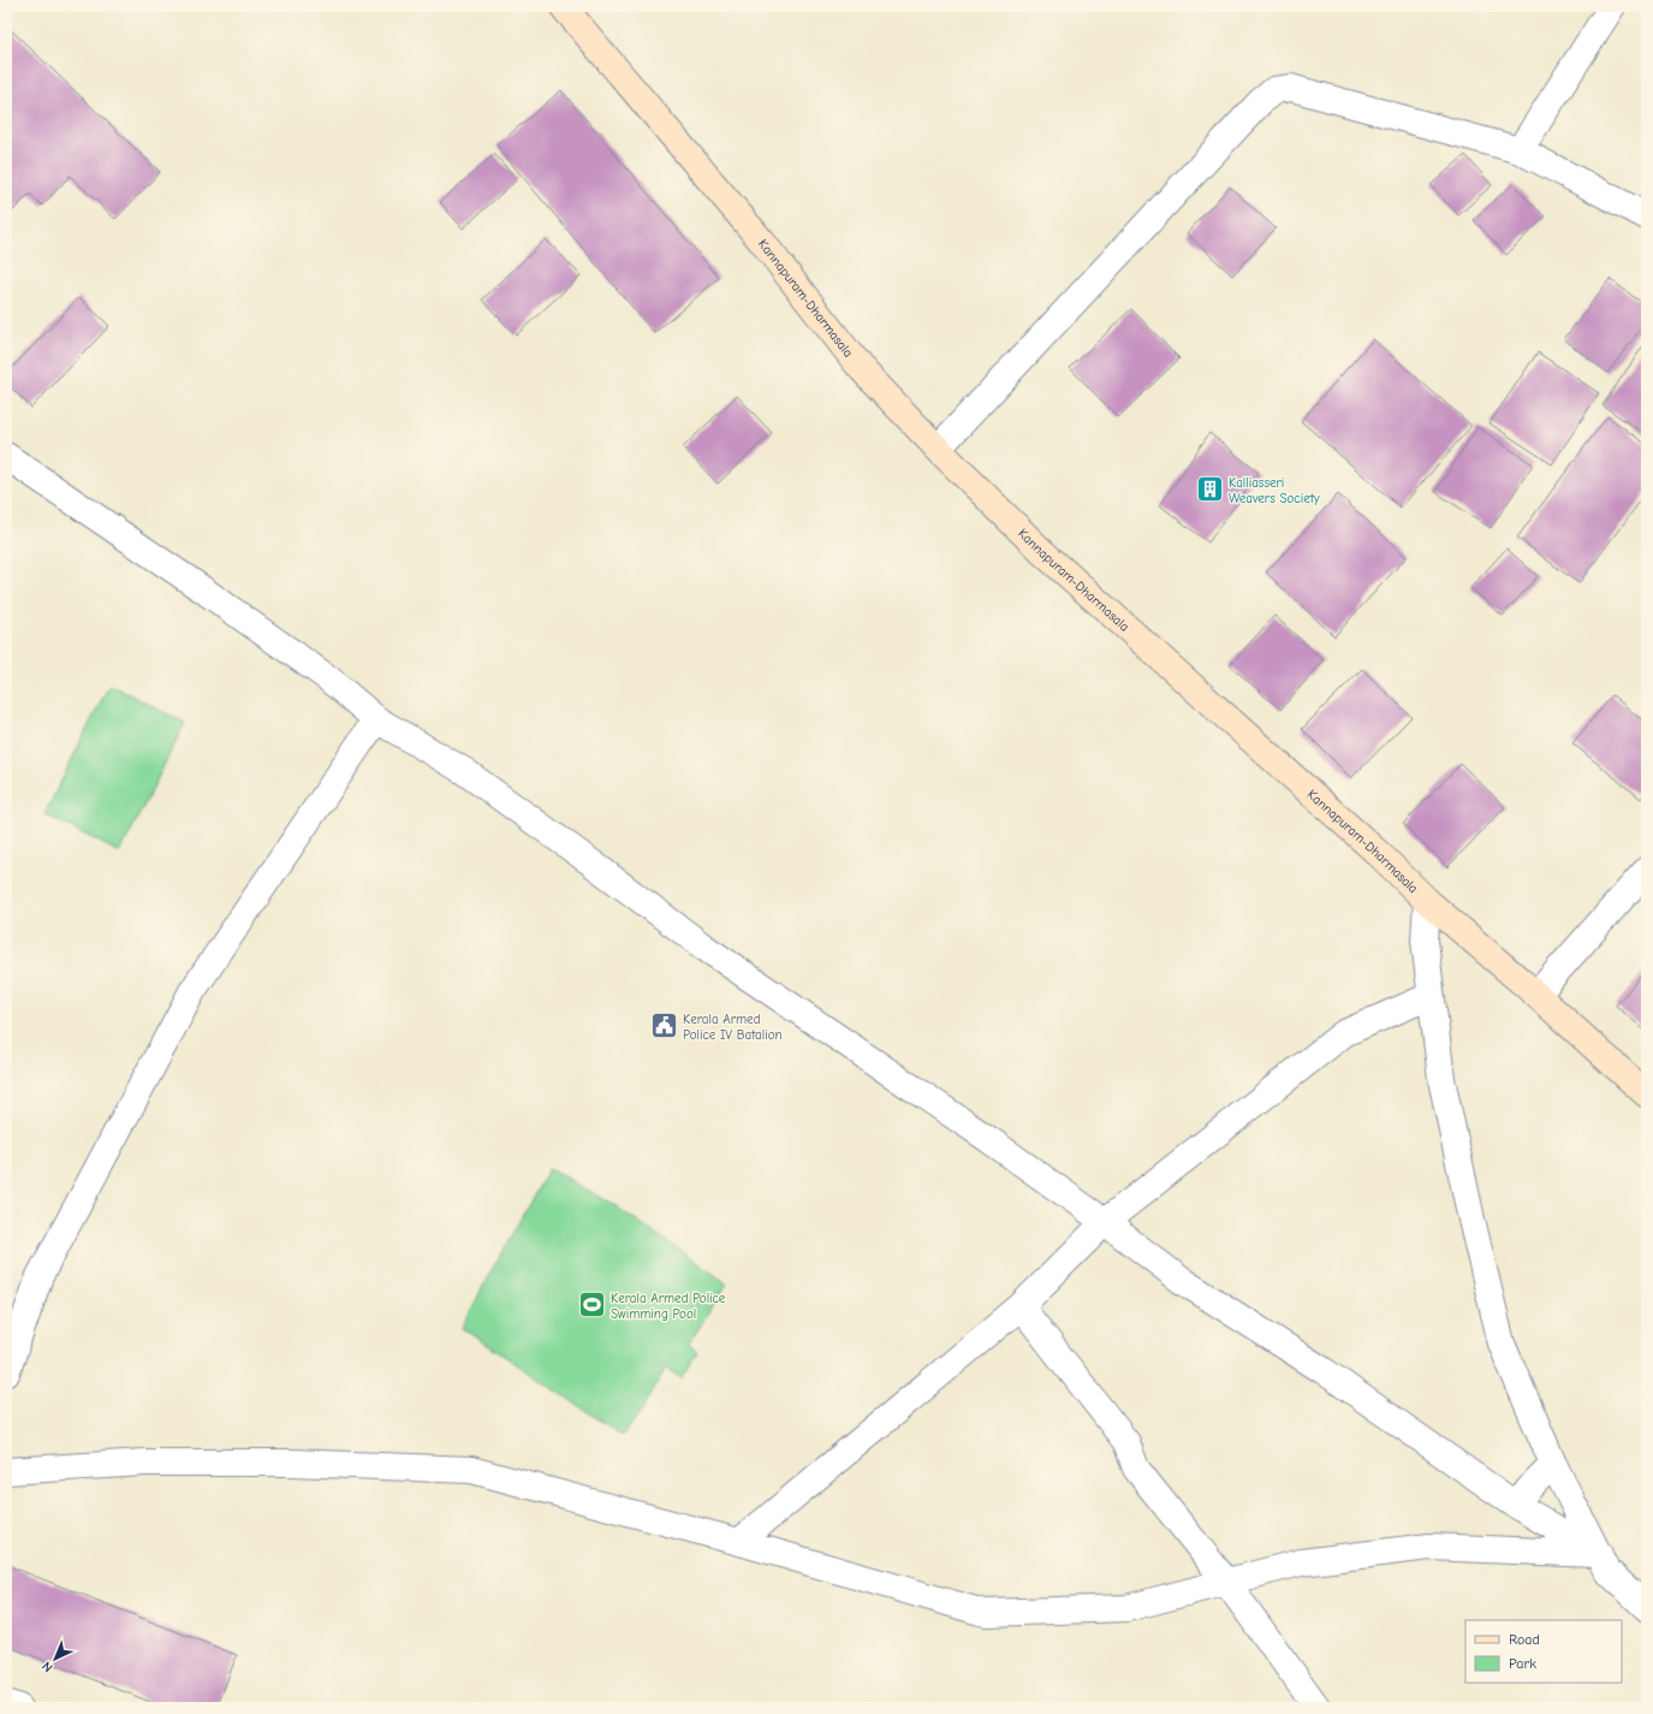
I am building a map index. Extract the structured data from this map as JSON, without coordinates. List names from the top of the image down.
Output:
{
  "streets": {
    "main road": ["Kannapuram-Dharmasala"]
  },
  "places": {
    "building": ["Kalliasseri Weavers Society"],
    "public building": ["Kerala Armed Police IV Batalion"],
    "sports": ["Kerala Armed Police Swimming Pool"]
  },
  "legend": ["Road", "Park"],
  "north": "bottom left"
}
